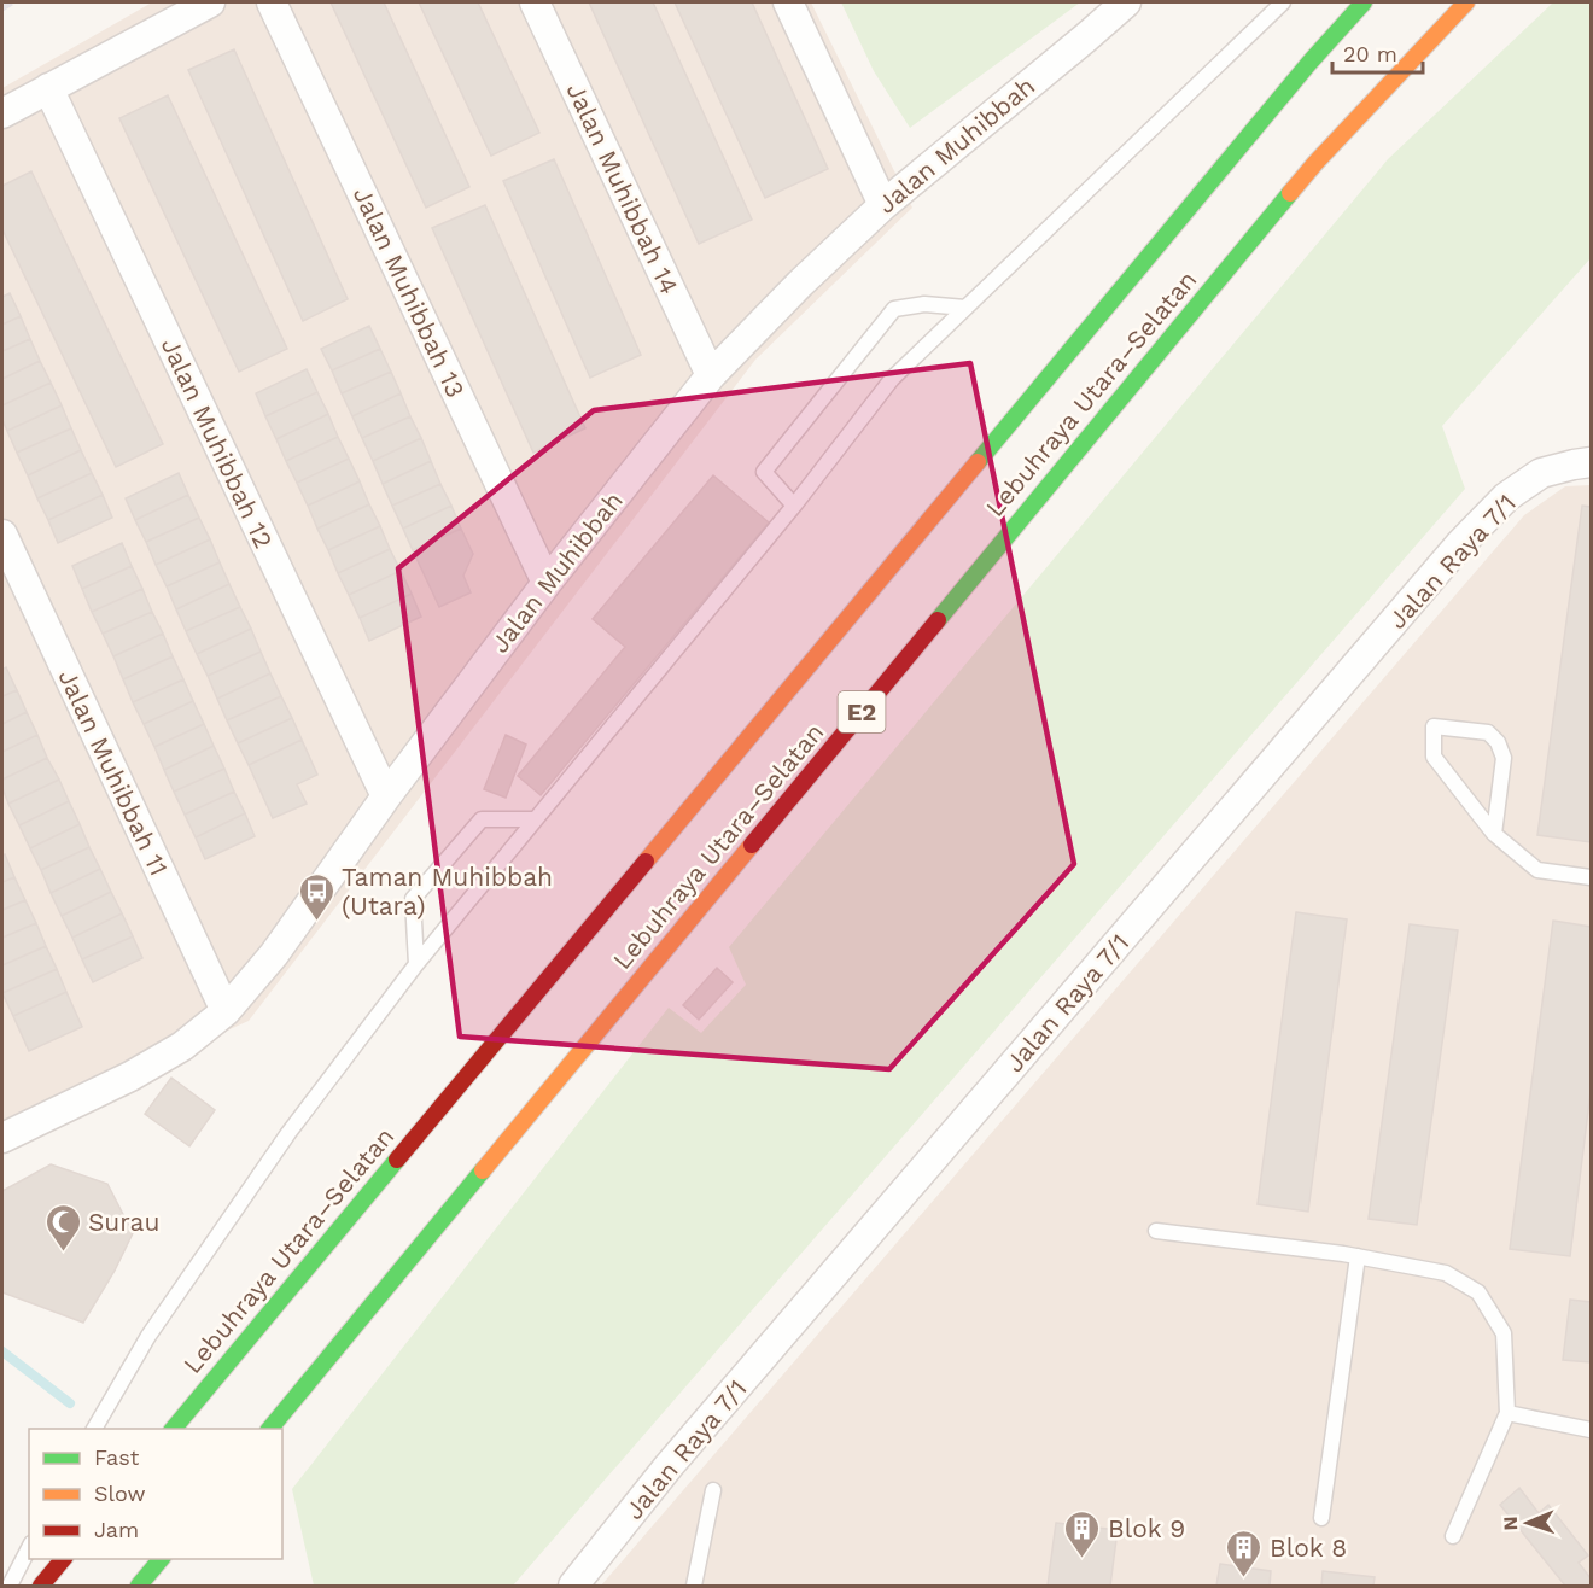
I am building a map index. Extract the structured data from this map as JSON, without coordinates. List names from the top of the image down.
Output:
{
  "streets": {
    "highway": ["Lebuhraya Utara–Selatan", "E2"],
    "street": [
      "Jalan Muhibbah",
      "Jalan Muhibbah 14",
      "Jalan Muhibbah 13",
      "Jalan Muhibbah 12",
      "Jalan Raya 7/1",
      "Jalan Muhibbah 11"
    ]
  },
  "crossings": [
    ["Jalan Muhibbah", "Jalan Muhibbah 14"],
    ["Jalan Muhibbah", "Jalan Muhibbah 13"],
    ["Jalan Muhibbah", "Jalan Muhibbah 12"],
    ["Jalan Muhibbah", "Jalan Muhibbah 11"]
  ],
  "places": {
    "bus stop": ["Taman Muhibbah (Utara)"],
    "mosque": ["Surau"],
    "building": ["Blok 9", "Blok 8"]
  },
  "legend": ["Fast", "Slow", "Jam"],
  "scale_bar": "20 m",
  "north": "left"
}
